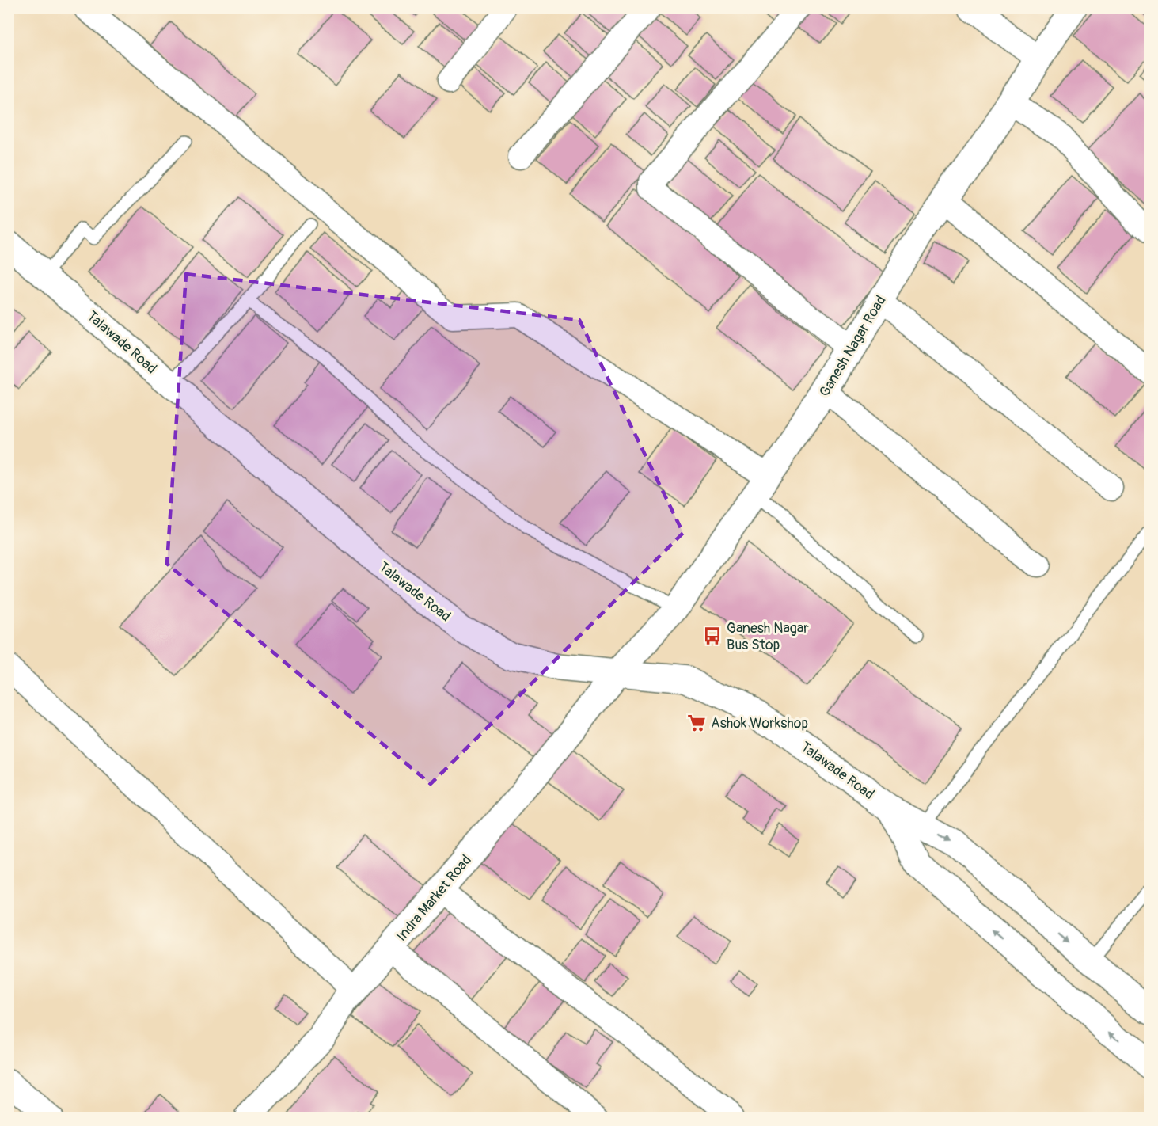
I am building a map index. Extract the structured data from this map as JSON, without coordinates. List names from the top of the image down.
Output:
{
  "streets": {
    "main road": ["Talawade Road", "Ganesh Nagar Road", "Indra Market Road"]
  },
  "crossings": [
    ["Talawade Road", "Ganesh Nagar Road"],
    ["Talawade Road", "Indra Market Road"],
    ["Ganesh Nagar Road", "Indra Market Road"]
  ],
  "places": {
    "bus stop": ["Ganesh Nagar Bus Stop"],
    "supermarket": ["Ashok Workshop"]
  }
}
